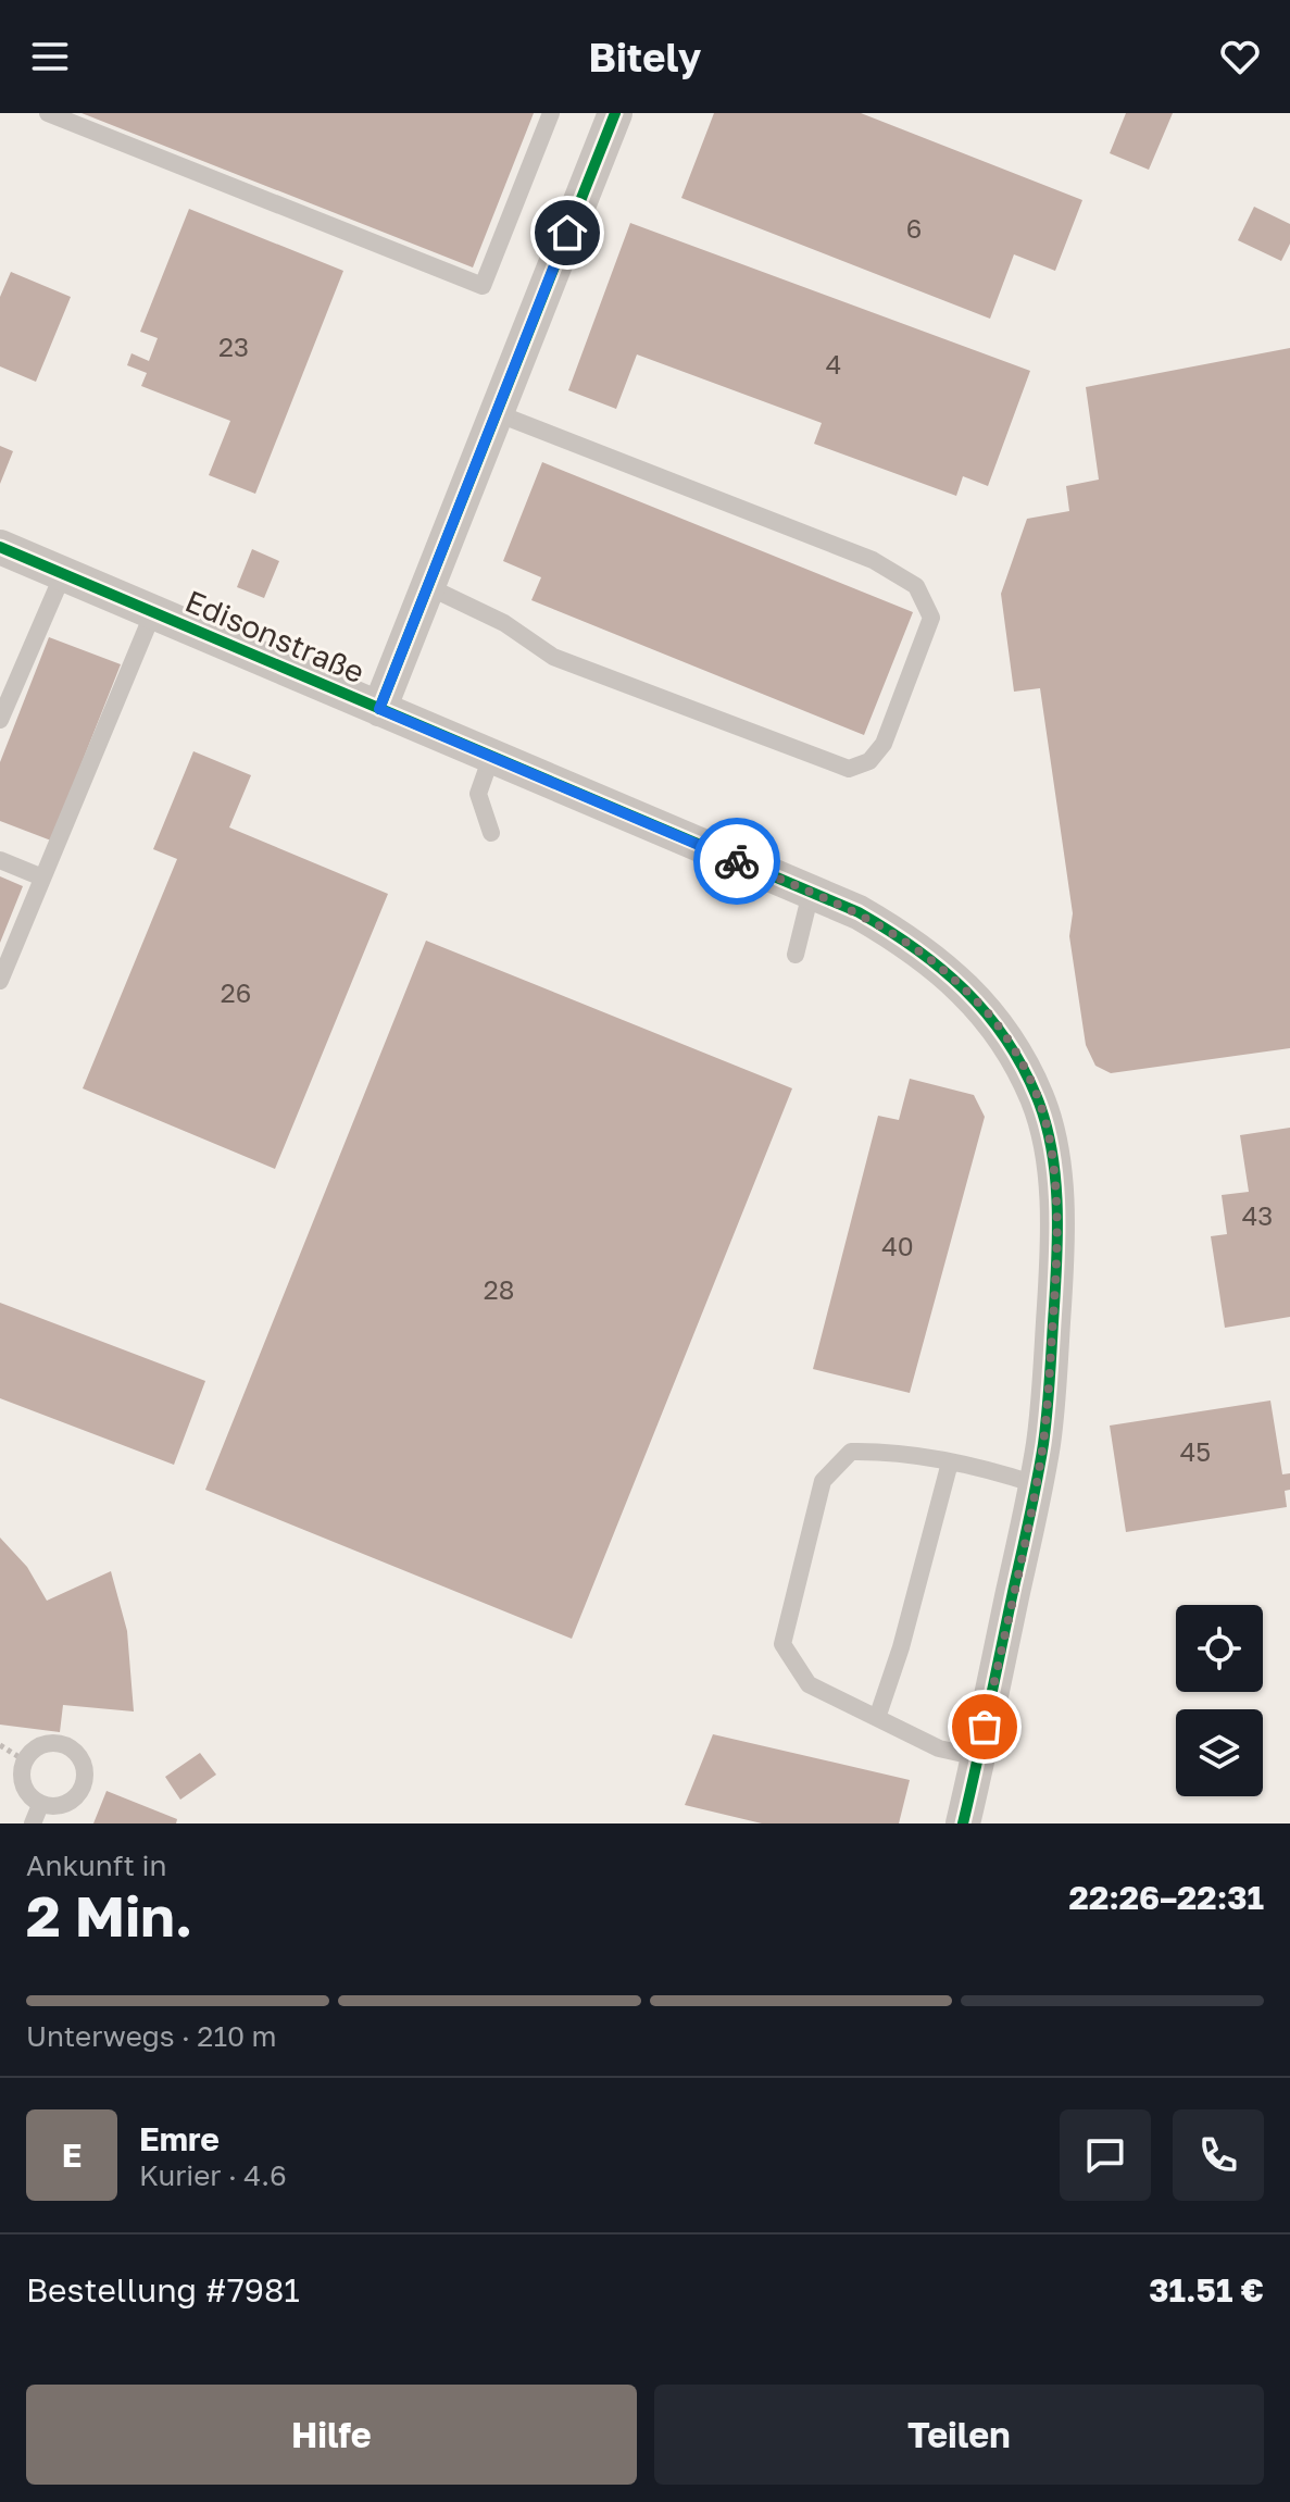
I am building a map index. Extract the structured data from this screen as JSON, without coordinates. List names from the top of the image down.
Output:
{
  "streets": {
    "street": ["Edisonstraße"]
  },
  "house_numbers": [
    "6",
    "23",
    "4",
    "26",
    "43",
    "40",
    "28",
    "45"
  ],
  "page": {
    "header": "Bitely",
    "heading": ["2 Min.", "Ankunft in", "22:26–22:31"],
    "panel": [
      "Emre",
      "Kurier · 4.6",
      "Bestellung #7981",
      "31.51 €"
    ],
    "bar": "Unterwegs · 210 m",
    "round": "E",
    "buttons": ["Hilfe", "Teilen"]
  }
}
